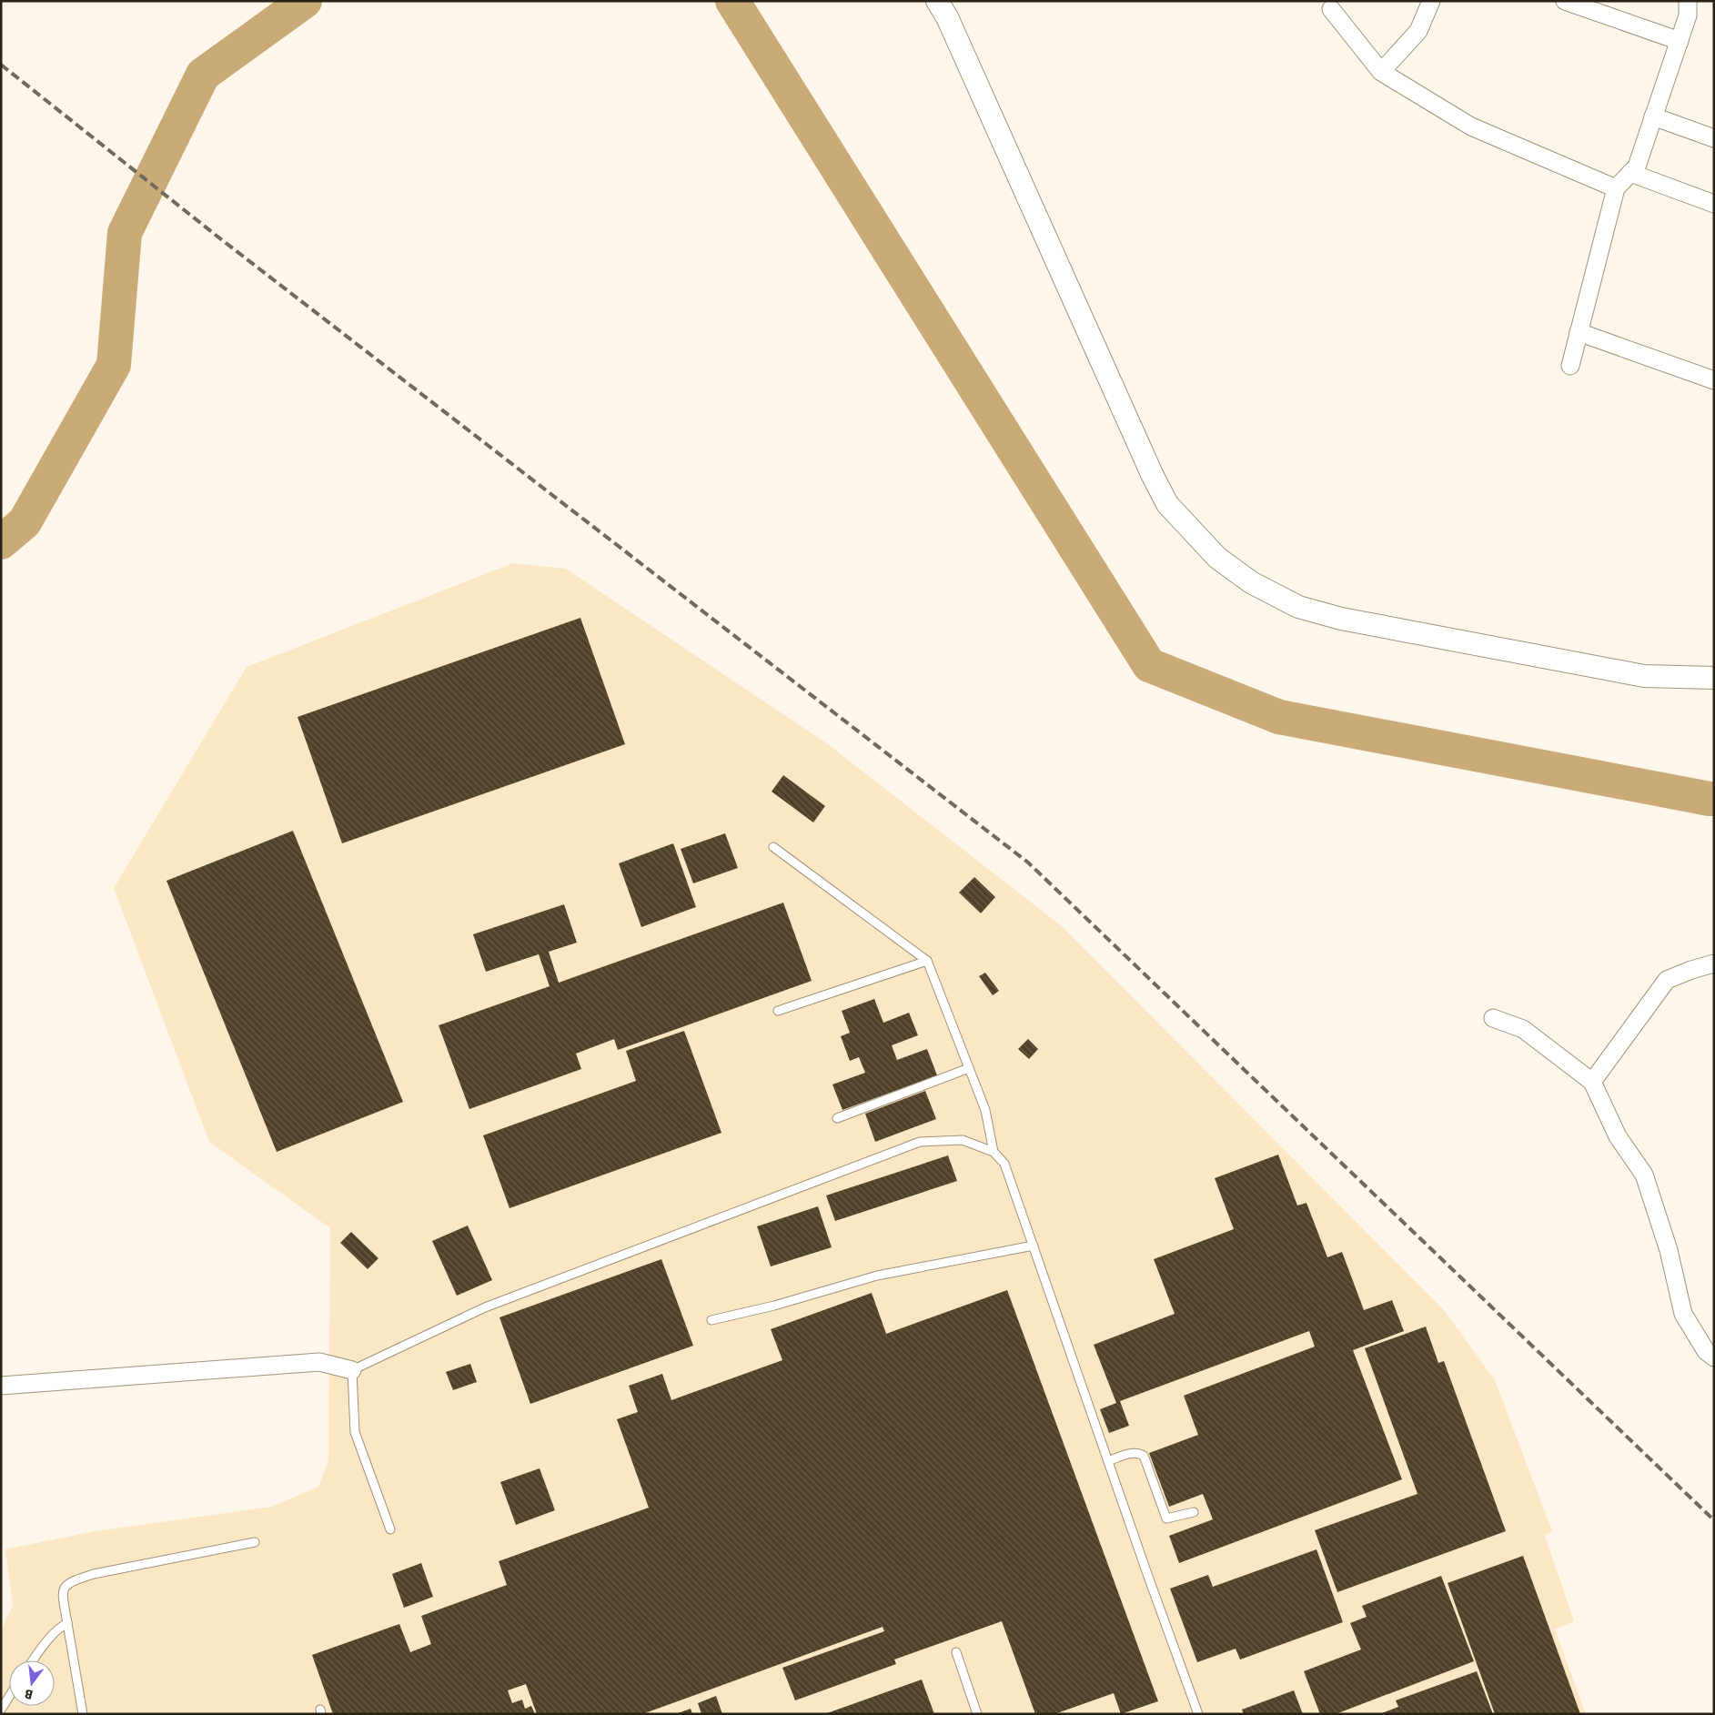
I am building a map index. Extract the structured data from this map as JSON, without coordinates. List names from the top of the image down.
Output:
{
  "north": "bottom"
}
